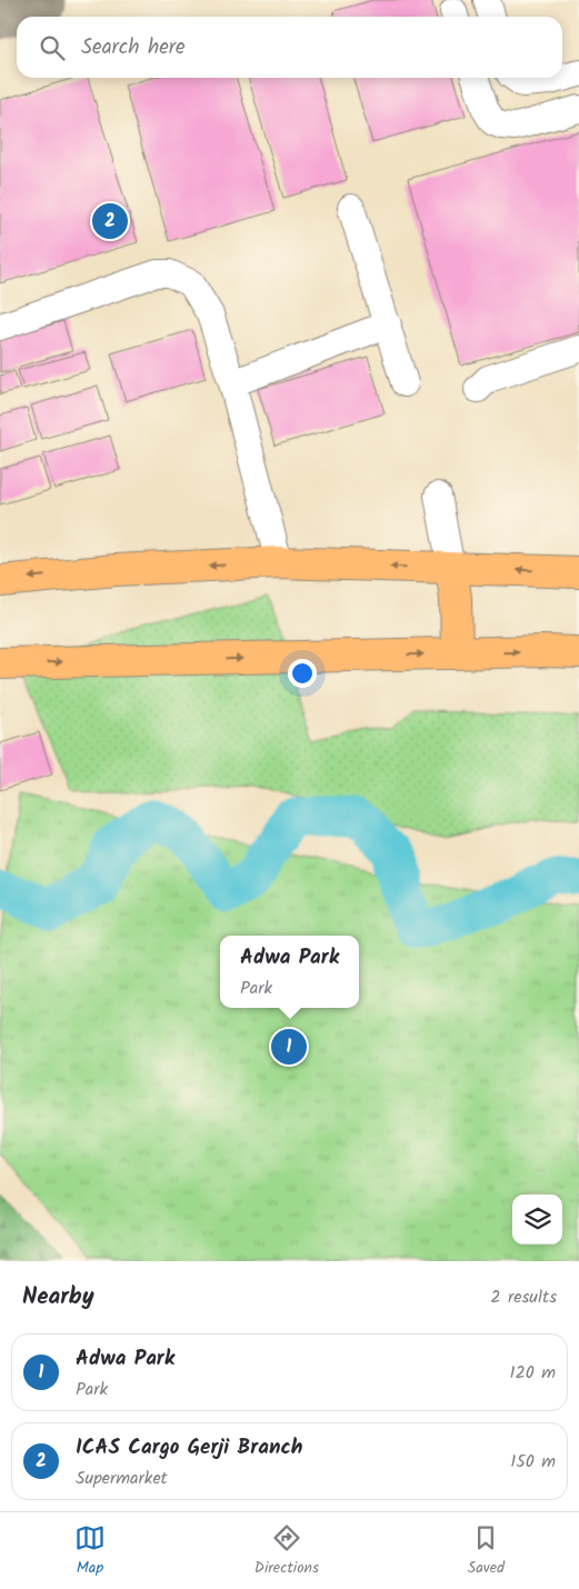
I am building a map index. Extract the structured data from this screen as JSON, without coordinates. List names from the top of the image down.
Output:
{
  "page": {
    "search": "Search here",
    "pins": ["2", "1"],
    "popup": ["Adwa Park", "Park"],
    "heading": ["Nearby", "2 results"],
    "list": [
      {
        "mark": "1",
        "name": "Adwa Park",
        "note": "Park",
        "value": "120 m"
      },
      {
        "mark": "2",
        "name": "ICAS Cargo Gerji Branch",
        "note": "Supermarket",
        "value": "150 m"
      }
    ],
    "nav": ["Map", "Directions", "Saved"]
  }
}
